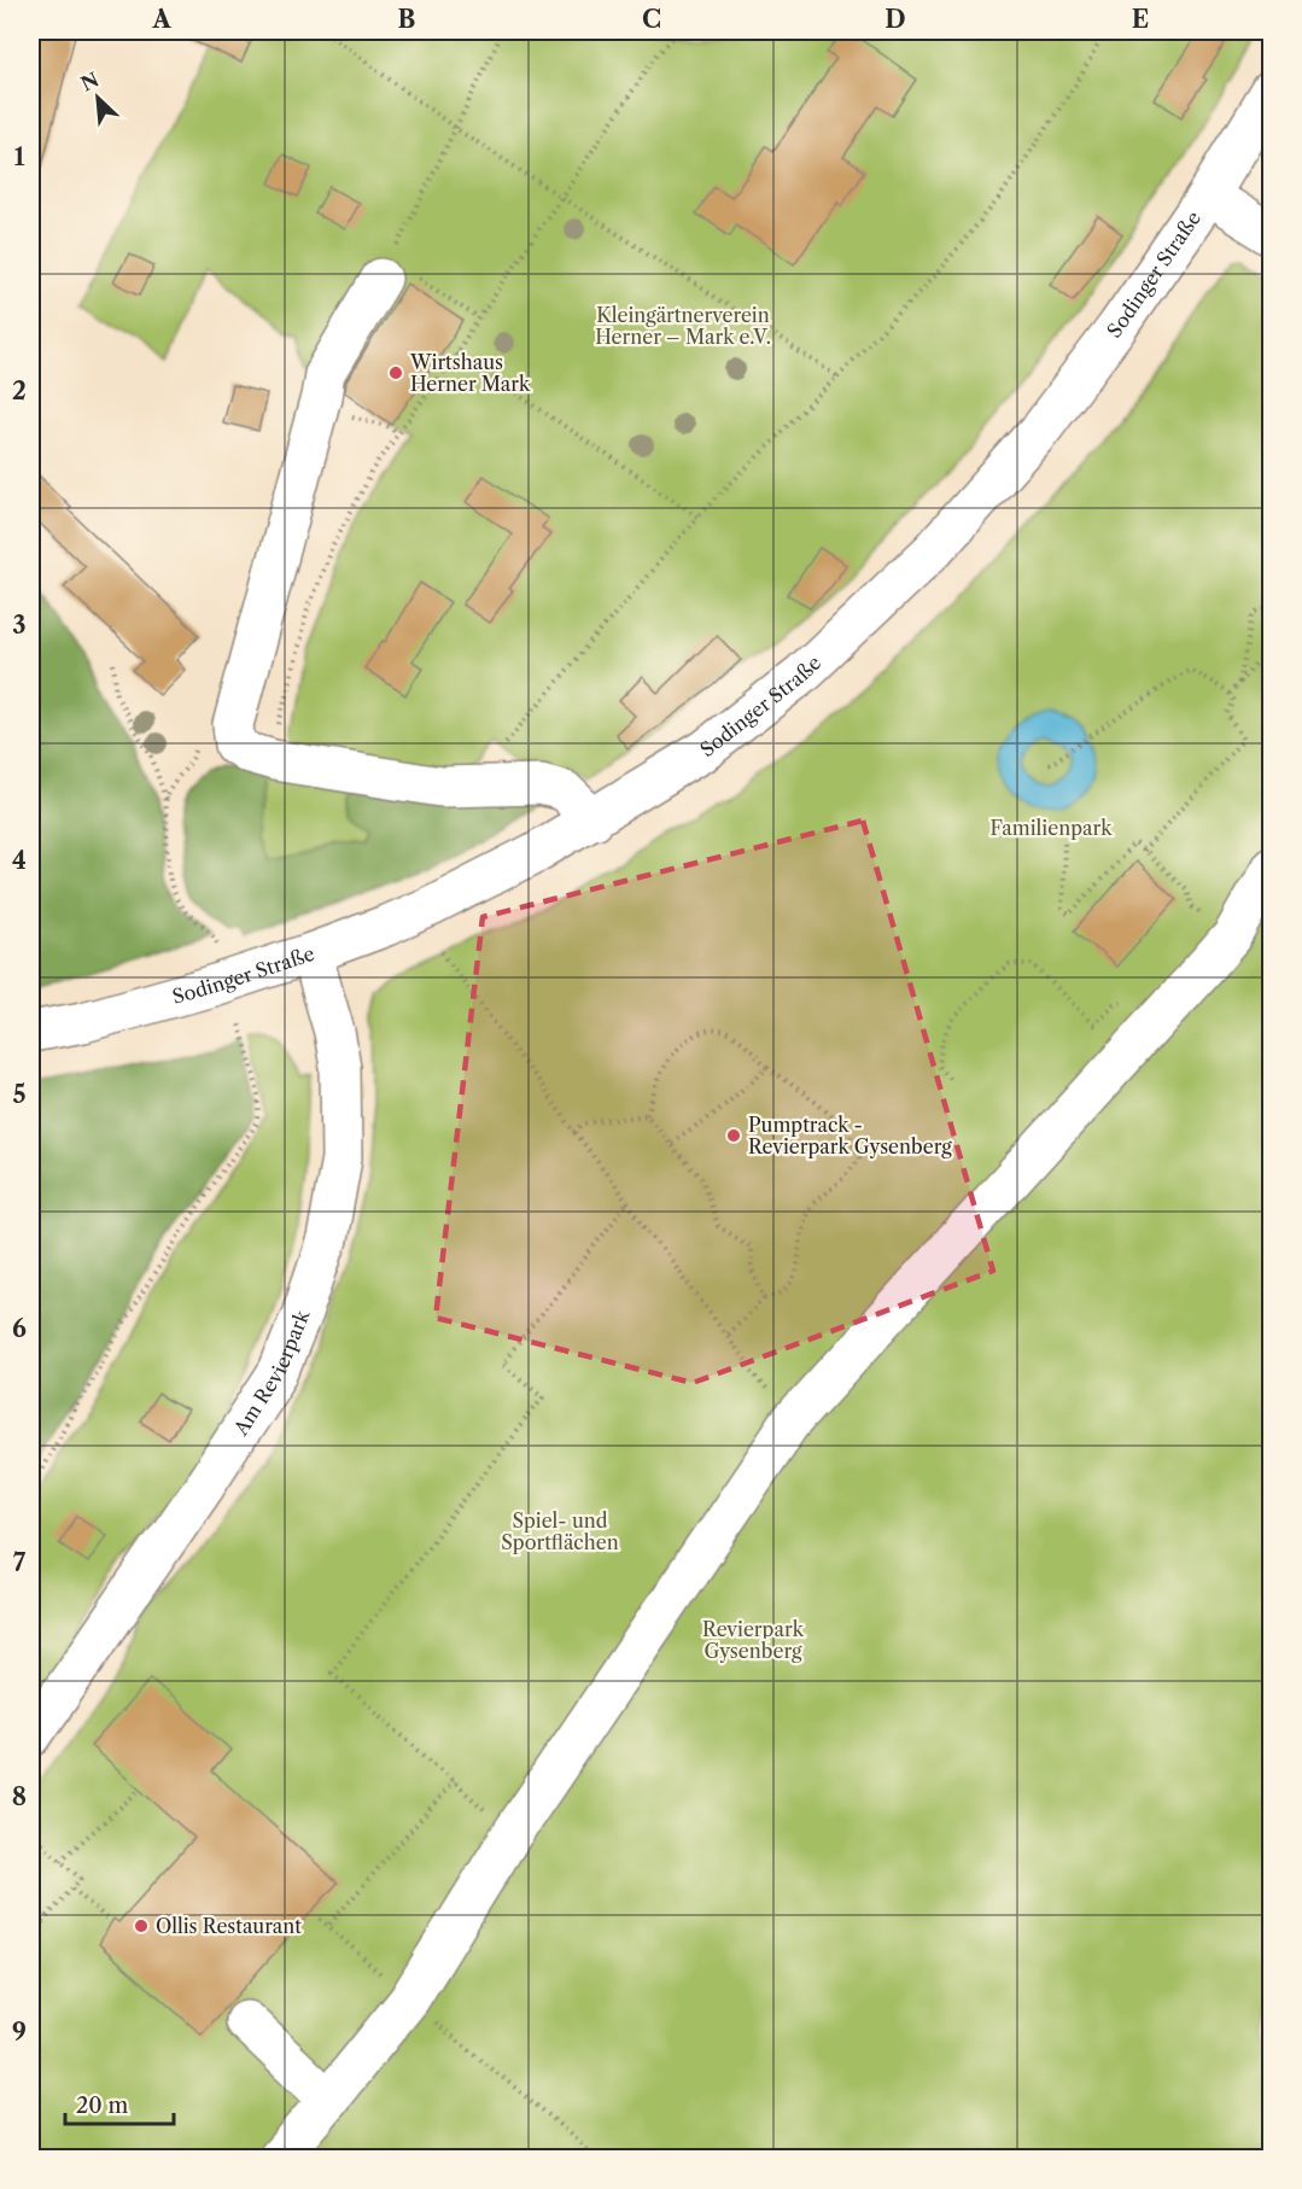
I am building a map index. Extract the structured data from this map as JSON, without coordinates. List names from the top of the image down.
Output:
{
  "streets": {
    "main road": ["Sodinger Straße", "Am Revierpark"]
  },
  "crossings": [
    ["Sodinger Straße", "Am Revierpark"]
  ],
  "parks": [
    "Kleingärtnerverein Herner – Mark e.V.",
    "Familienpark",
    "Spiel- und Sportflächen",
    "Revierpark Gysenberg"
  ],
  "places": ["Wirtshaus Herner Mark", "Pumptrack - Revierpark Gysenberg", "Ollis Restaurant"],
  "scale_bar": "20 m",
  "north": "top left",
  "grid": {
    "columns": [
      "A",
      "B",
      "C",
      "D",
      "E"
    ],
    "rows": [
      "1",
      "2",
      "3",
      "4",
      "5",
      "6",
      "7",
      "8",
      "9"
    ]
  }
}
